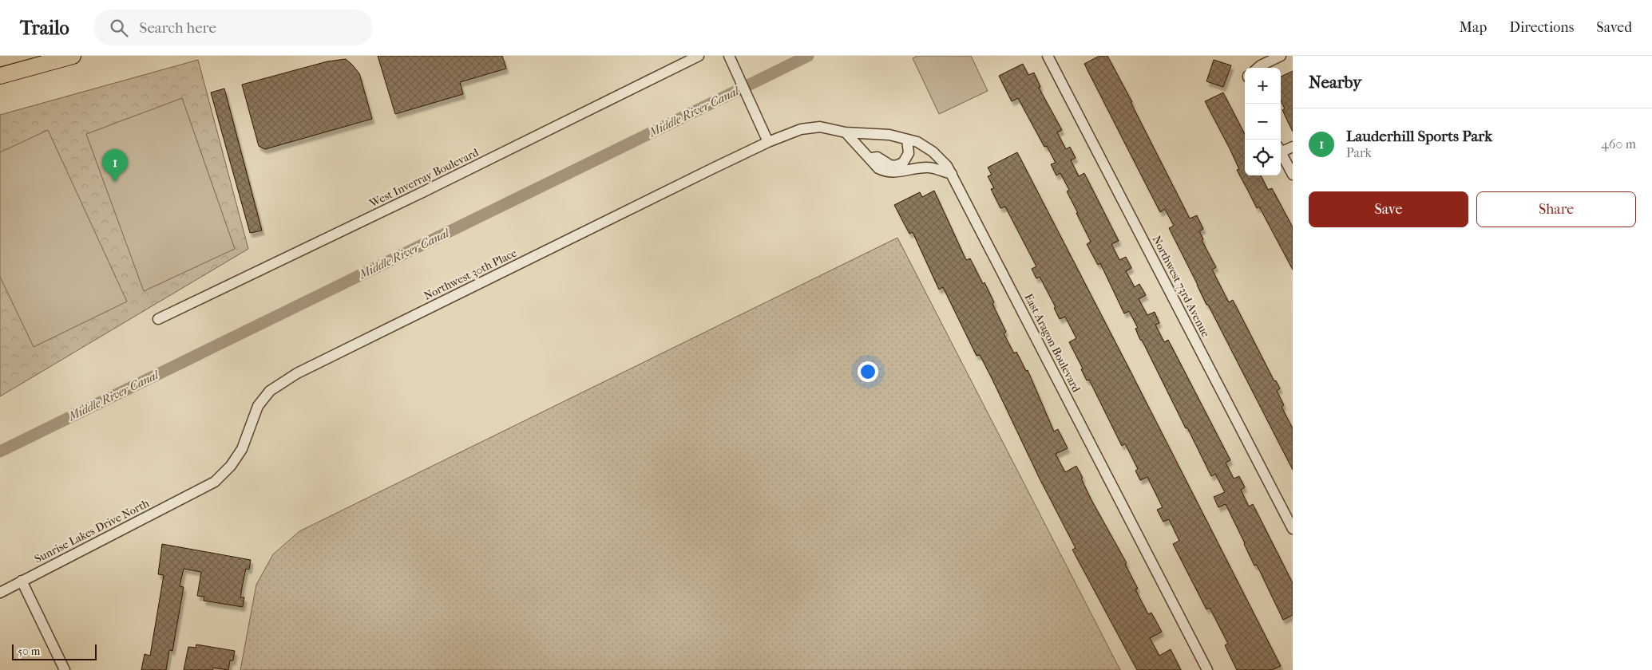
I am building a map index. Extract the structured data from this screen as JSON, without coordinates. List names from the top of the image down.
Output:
{
  "streets": {
    "street": [
      "West Inverray Boulevard",
      "Northwest 30th Place",
      "Northwest 73rd Avenue",
      "East Aragon Boulevard",
      "Sunrise Lakes Drive North"
    ]
  },
  "crossings": [
    ["Northwest 30th Place", "East Aragon Boulevard"],
    ["Northwest 30th Place", "Sunrise Lakes Drive North"]
  ],
  "water": ["Middle River Canal"],
  "scale_bar": "50 m",
  "page": {
    "header": "Trailo",
    "search": "Search here",
    "nav": ["Map", "Directions", "Saved"],
    "heading": "Nearby",
    "map_buttons": ["+", "−"],
    "list": [
      {
        "mark": "1",
        "name": "Lauderhill Sports Park",
        "note": "Park",
        "value": "460 m"
      }
    ],
    "pins": "1",
    "buttons": ["Save", "Share"],
    "scale": "50 m"
  }
}
